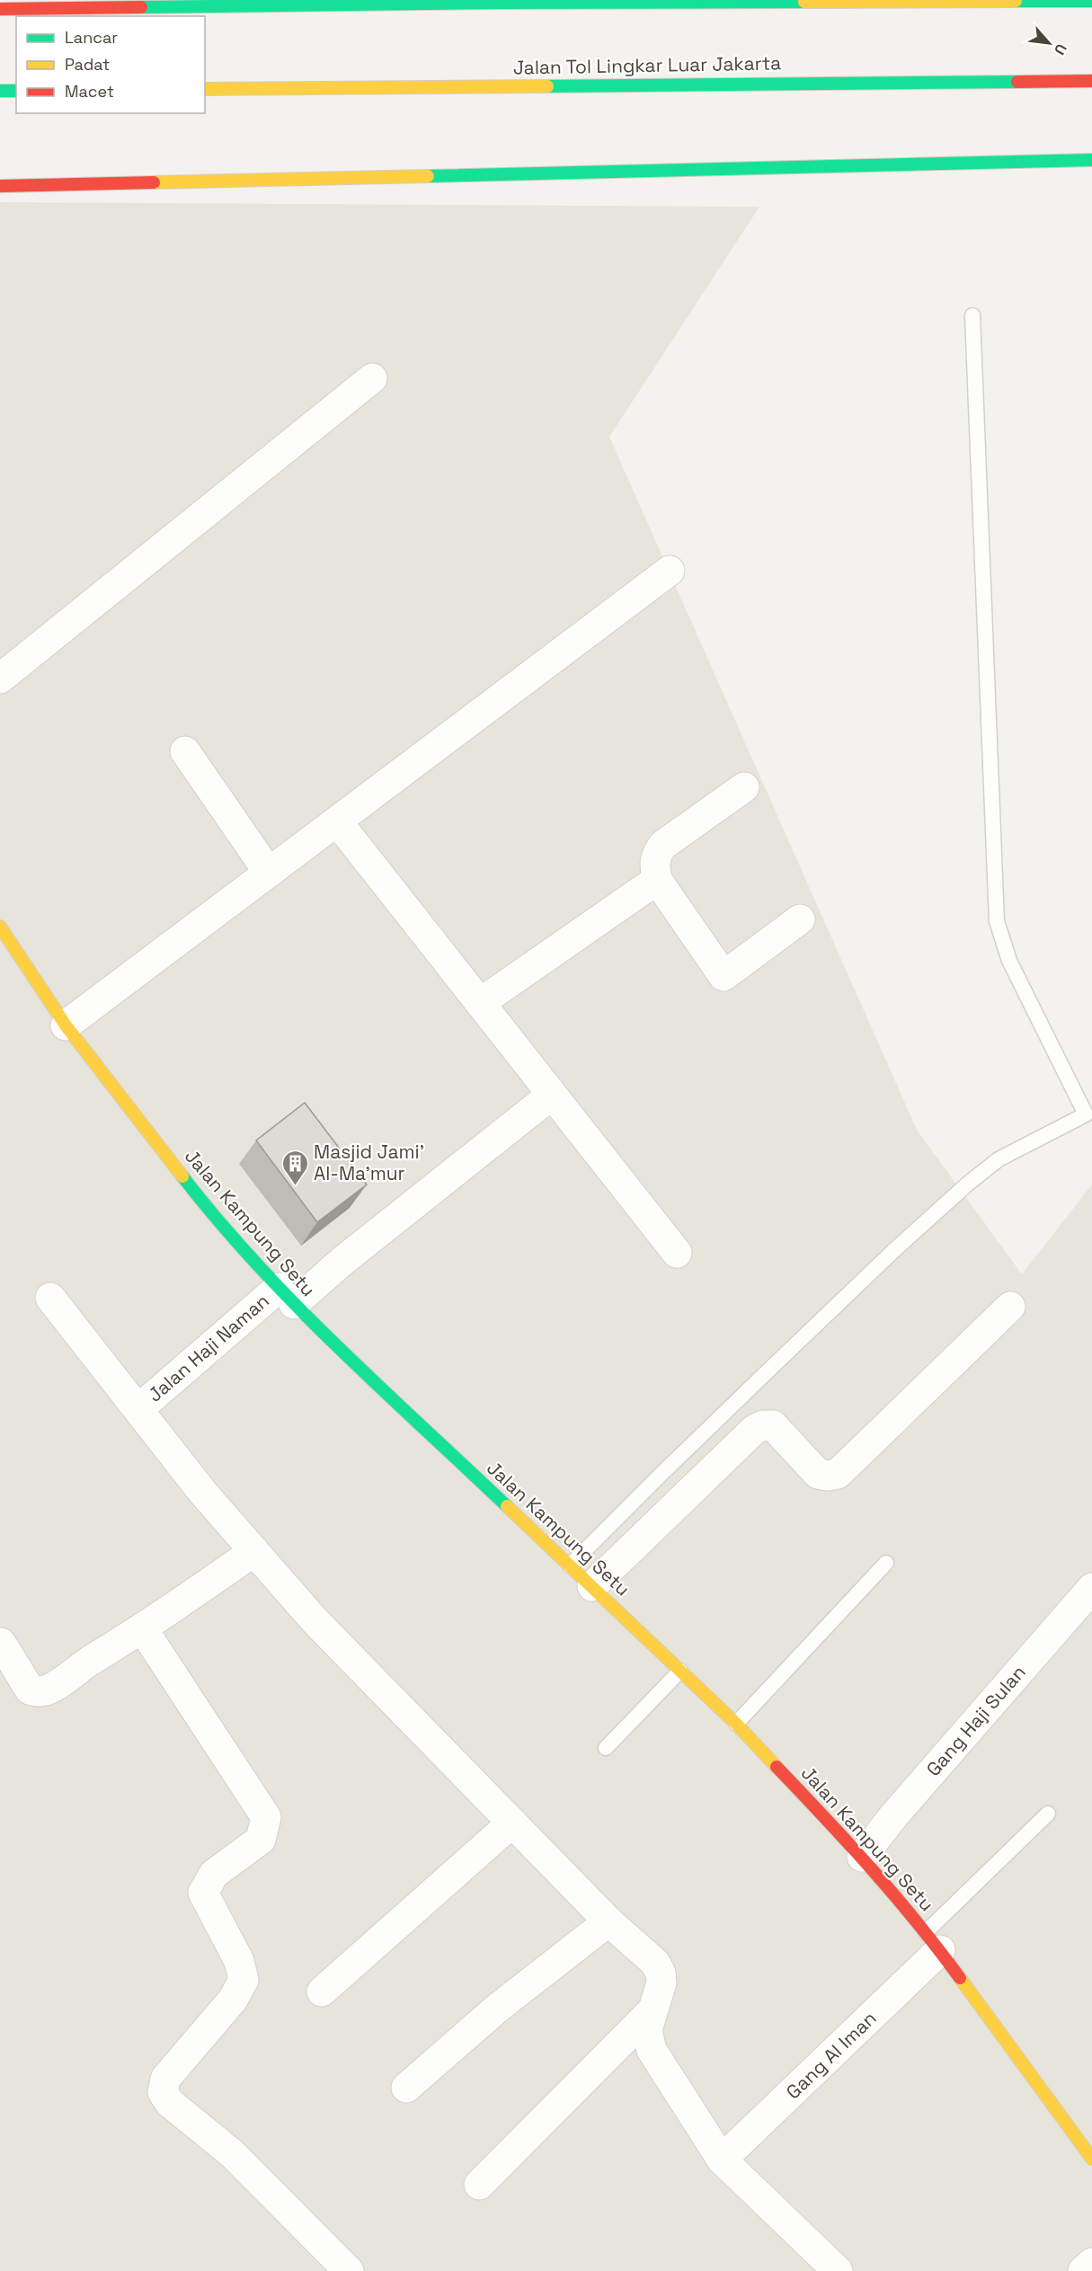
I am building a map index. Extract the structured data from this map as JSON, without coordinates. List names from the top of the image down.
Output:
{
  "streets": {
    "main road": ["Jalan Tol Lingkar Luar Jakarta", "Jalan Kampung Setu"],
    "street": ["Jalan Haji Naman", "Gang Haji Sulan", "Gang Al Iman"]
  },
  "crossings": [
    ["Jalan Kampung Setu", "Jalan Haji Naman"],
    ["Jalan Kampung Setu", "Gang Haji Sulan"],
    ["Jalan Kampung Setu", "Gang Al Iman"]
  ],
  "places": {
    "building": ["Masjid Jami' Al-Ma'mur"]
  },
  "legend": ["Lancar", "Padat", "Macet"],
  "north": "bottom right"
}
